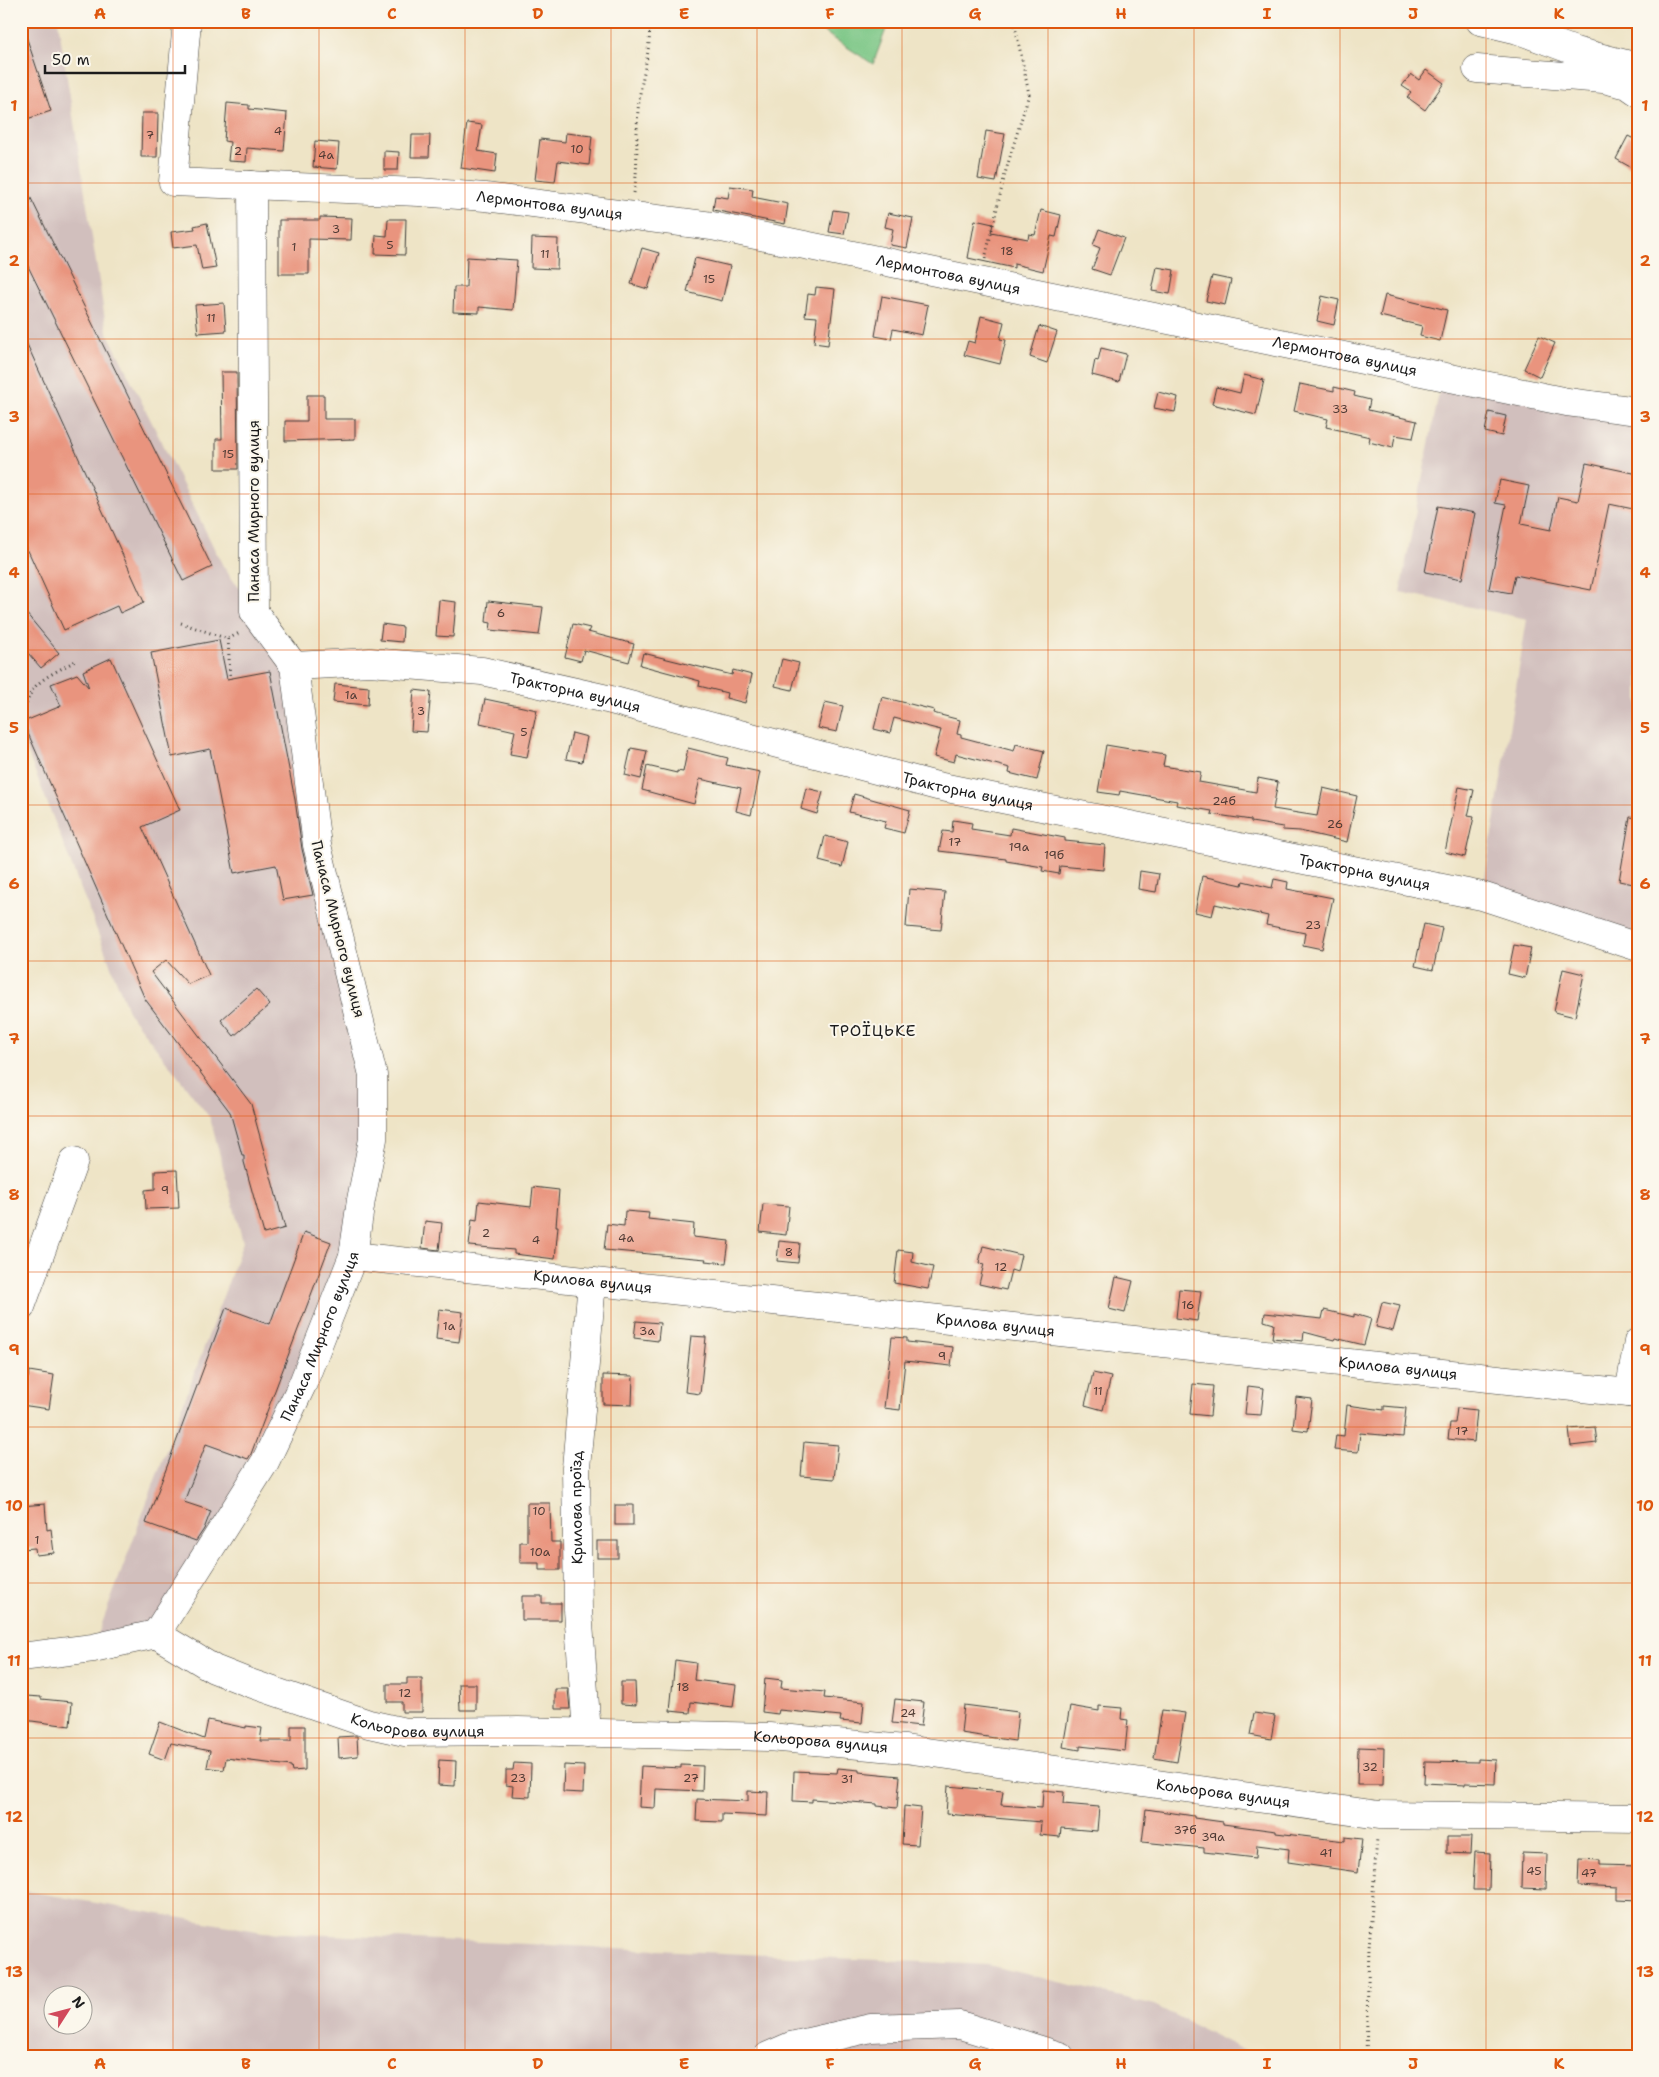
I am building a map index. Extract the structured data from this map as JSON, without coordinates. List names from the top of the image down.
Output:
{
  "streets": {
    "street": [
      "Лермонтова вулиця",
      "Панаса Мирного вулиця",
      "Тракторна вулиця",
      "Крилова вулиця",
      "Крилова проїзд",
      "Кольорова вулиця"
    ]
  },
  "crossings": [
    ["Лермонтова вулиця", "Панаса Мирного вулиця"],
    ["Панаса Мирного вулиця", "Тракторна вулиця"],
    ["Панаса Мирного вулиця", "Крилова вулиця"],
    ["Панаса Мирного вулиця", "Кольорова вулиця"],
    ["Крилова вулиця", "Крилова проїзд"],
    ["Крилова проїзд", "Кольорова вулиця"]
  ],
  "districts": ["ТРОЇЦЬКЕ"],
  "house_numbers": [
    "4",
    "7",
    "10",
    "2",
    "4а",
    "3",
    "5",
    "1",
    "18",
    "11",
    "15",
    "11",
    "33",
    "15",
    "6",
    "1а",
    "3",
    "5",
    "24б",
    "26",
    "17",
    "19а",
    "19б",
    "23",
    "9",
    "2",
    "4а",
    "4",
    "8",
    "12",
    "16",
    "1а",
    "3а",
    "9",
    "11",
    "17",
    "10",
    "1",
    "10а",
    "18",
    "12",
    "24",
    "32",
    "23",
    "27",
    "31",
    "37б",
    "39а",
    "41",
    "45",
    "47"
  ],
  "scale_bar": "50 m",
  "north": "top right",
  "grid": {
    "columns": [
      "A",
      "B",
      "C",
      "D",
      "E",
      "F",
      "G",
      "H",
      "I",
      "J",
      "K"
    ],
    "rows": [
      "1",
      "2",
      "3",
      "4",
      "5",
      "6",
      "7",
      "8",
      "9",
      "10",
      "11",
      "12",
      "13"
    ]
  }
}
